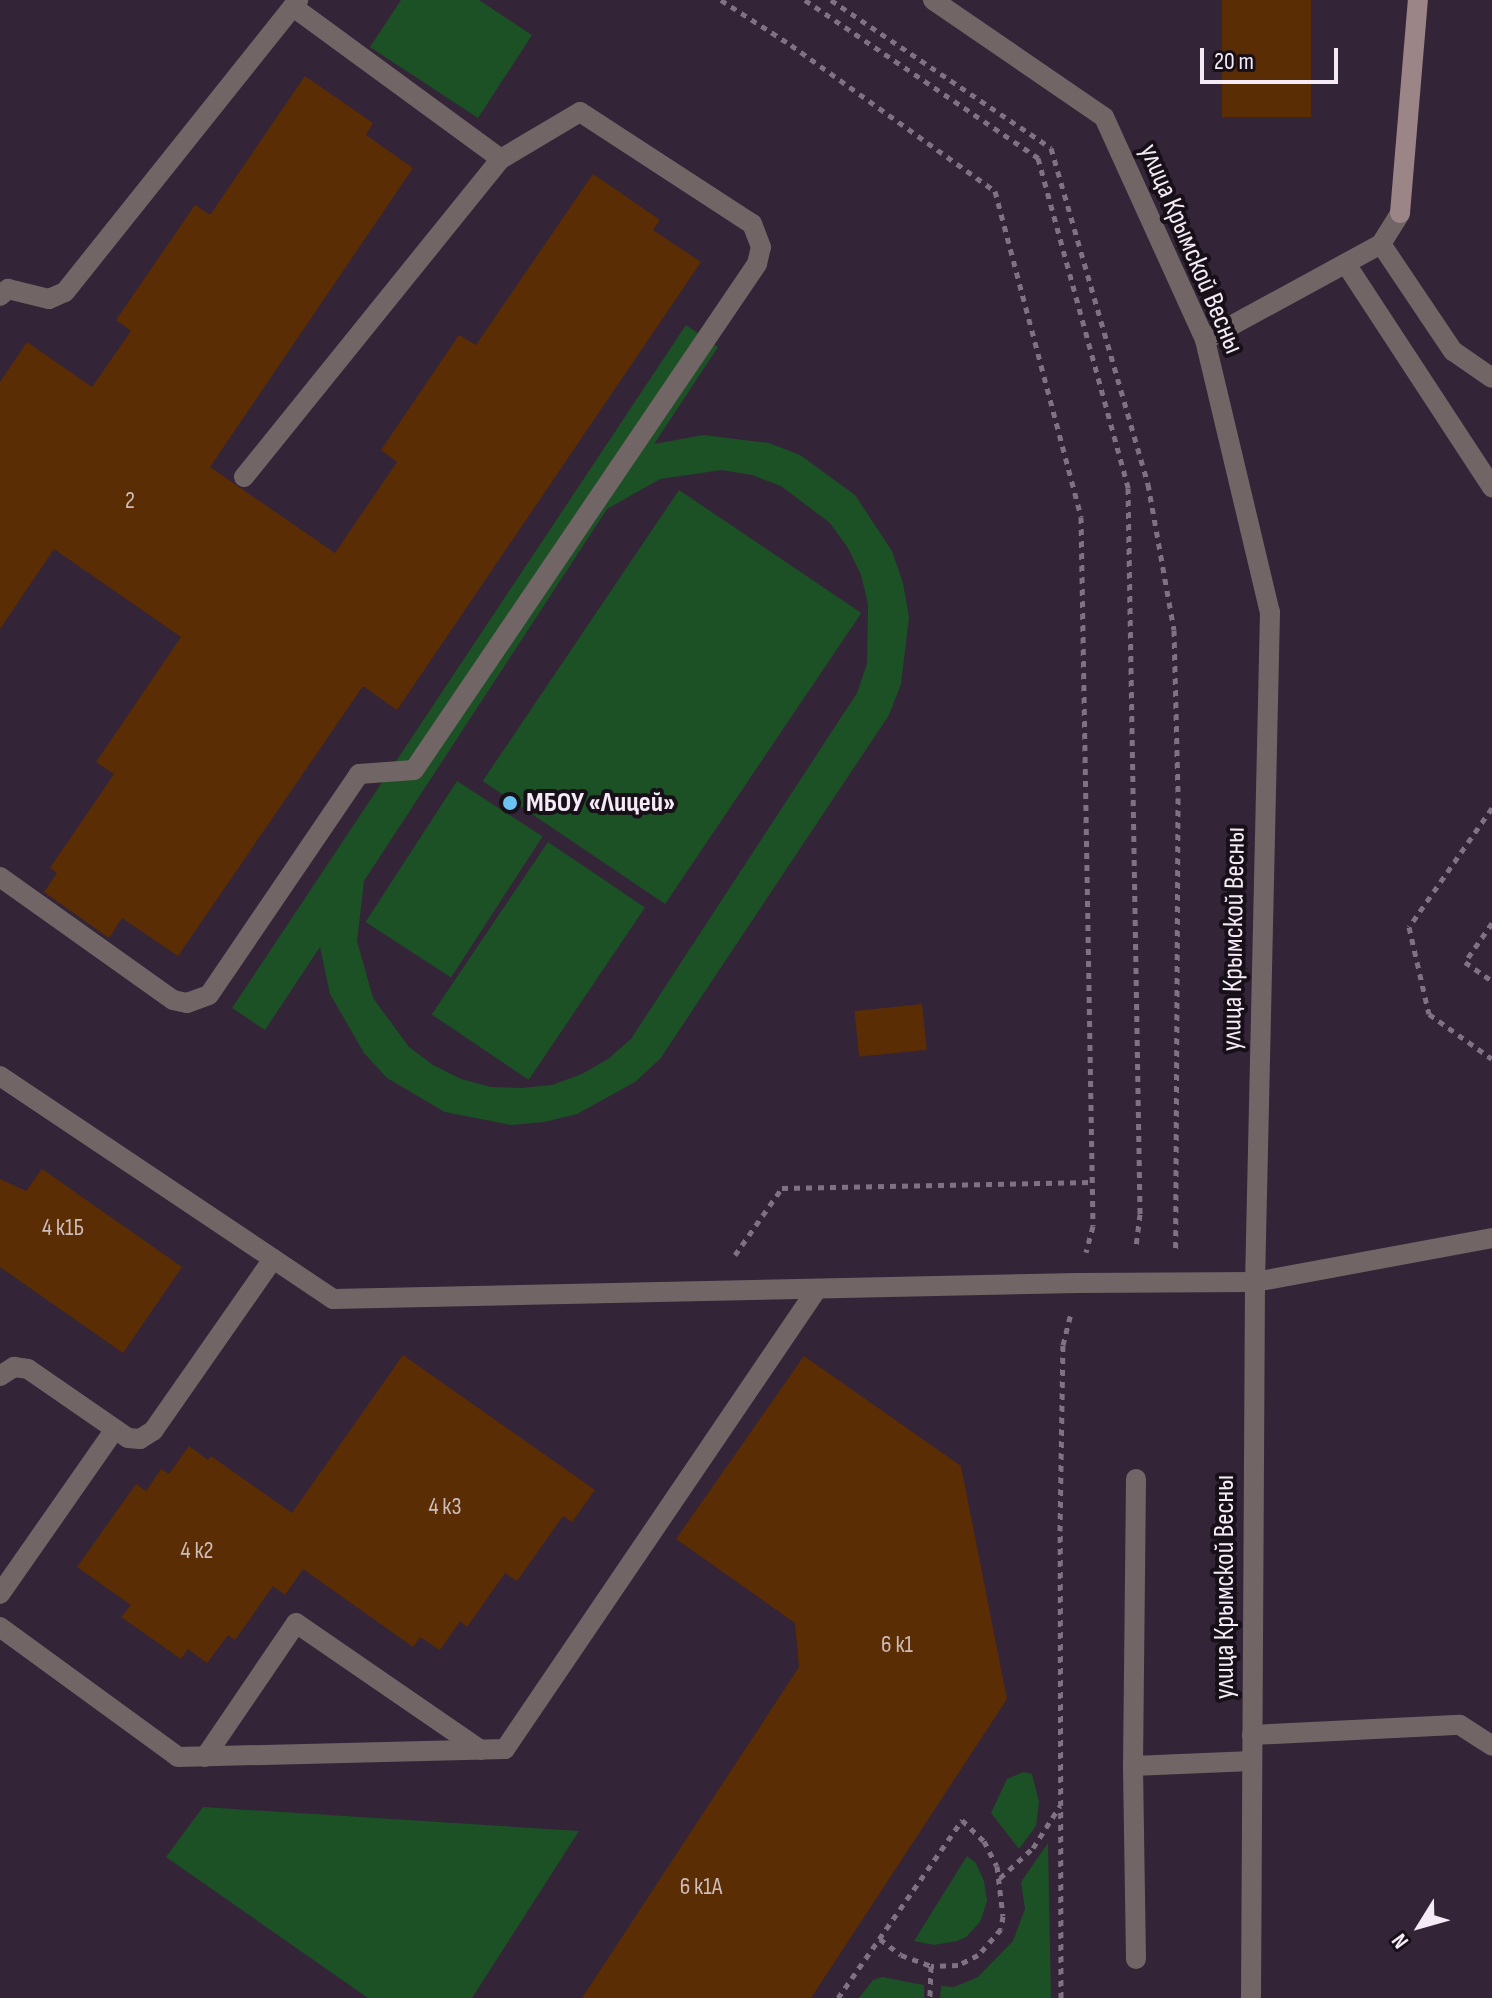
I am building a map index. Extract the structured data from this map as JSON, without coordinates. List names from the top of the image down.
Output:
{
  "streets": {
    "street": ["улица Крымской Весны"]
  },
  "places": ["МБОУ «Лицей»"],
  "house_numbers": [
    "2",
    "4 к1Б",
    "4 к3",
    "4 к2",
    "6 к1",
    "6 к1А"
  ],
  "scale_bar": "20 m",
  "north": "bottom left"
}
